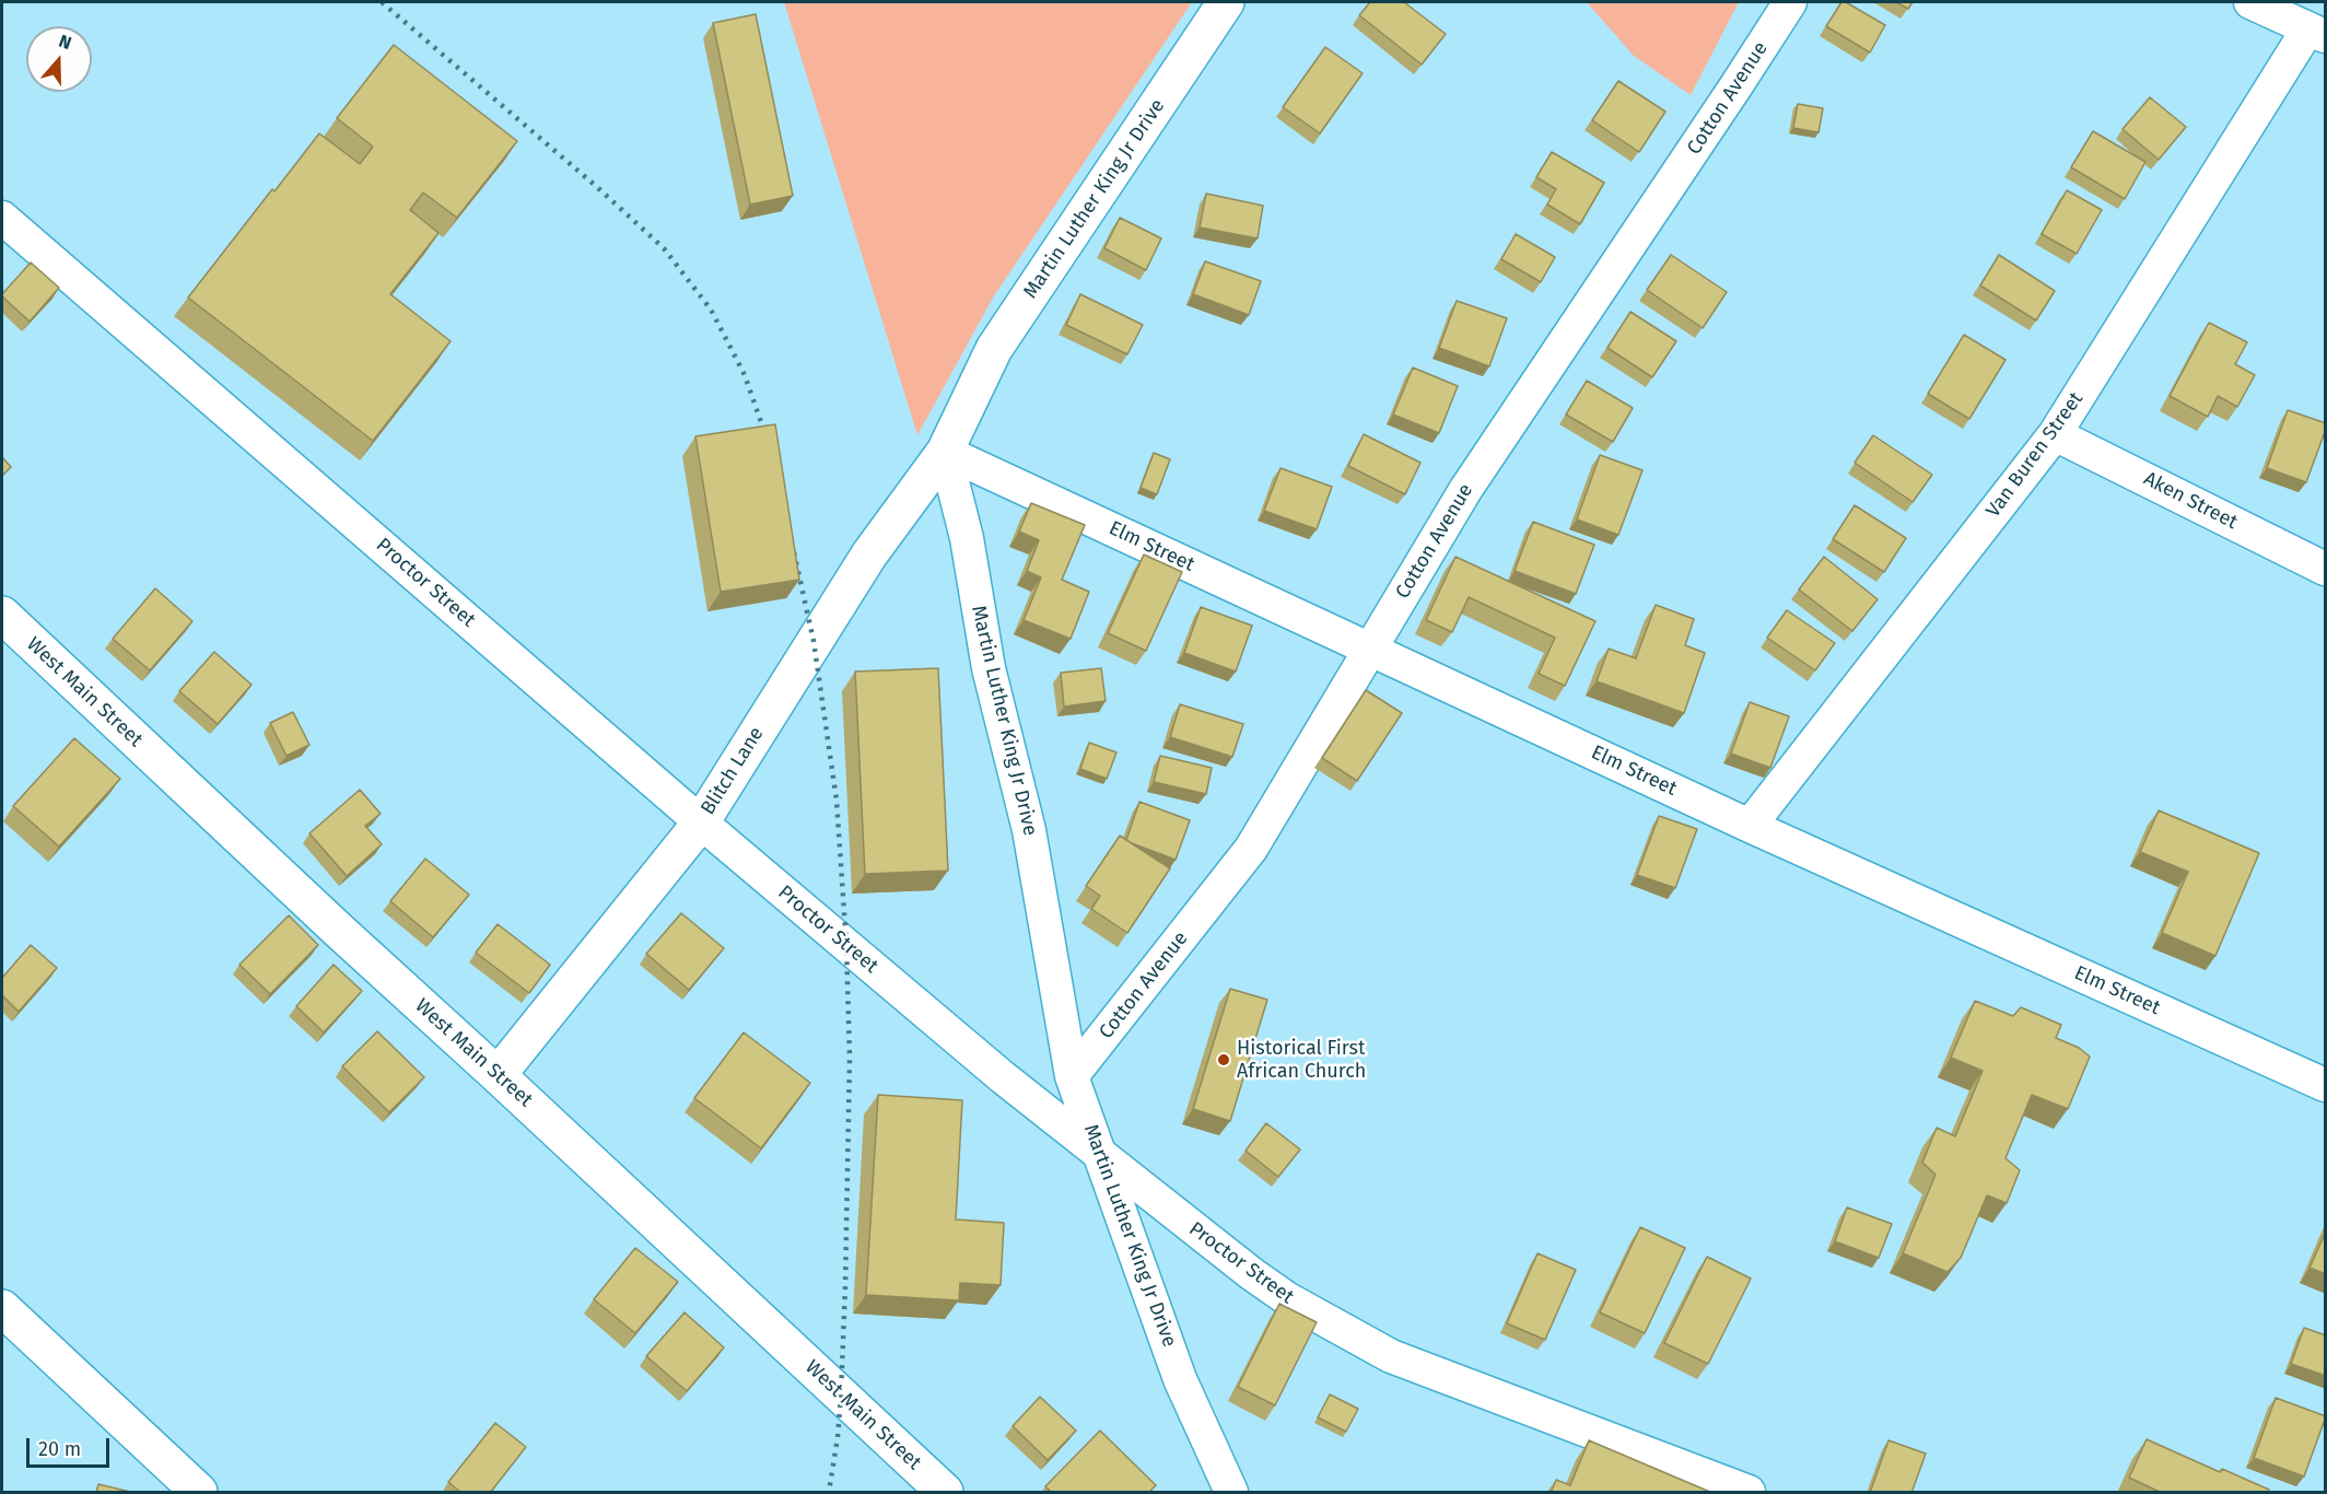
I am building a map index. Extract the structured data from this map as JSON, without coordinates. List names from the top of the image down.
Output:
{
  "streets": {
    "street": [
      "Cotton Avenue",
      "Martin Luther King Jr Drive",
      "Van Buren Street",
      "Aken Street",
      "Elm Street",
      "Proctor Street",
      "West Main Street",
      "Blitch Lane"
    ]
  },
  "crossings": [
    ["Cotton Avenue", "Martin Luther King Jr Drive"],
    ["Cotton Avenue", "Elm Street"],
    ["Martin Luther King Jr Drive", "Elm Street"],
    ["Martin Luther King Jr Drive", "Proctor Street"],
    ["Martin Luther King Jr Drive", "Blitch Lane"],
    ["Van Buren Street", "Aken Street"],
    ["Van Buren Street", "Elm Street"],
    ["Elm Street", "Blitch Lane"],
    ["Proctor Street", "Blitch Lane"],
    ["West Main Street", "Blitch Lane"]
  ],
  "places": ["Historical First African Church"],
  "scale_bar": "20 m",
  "north": "top"
}
